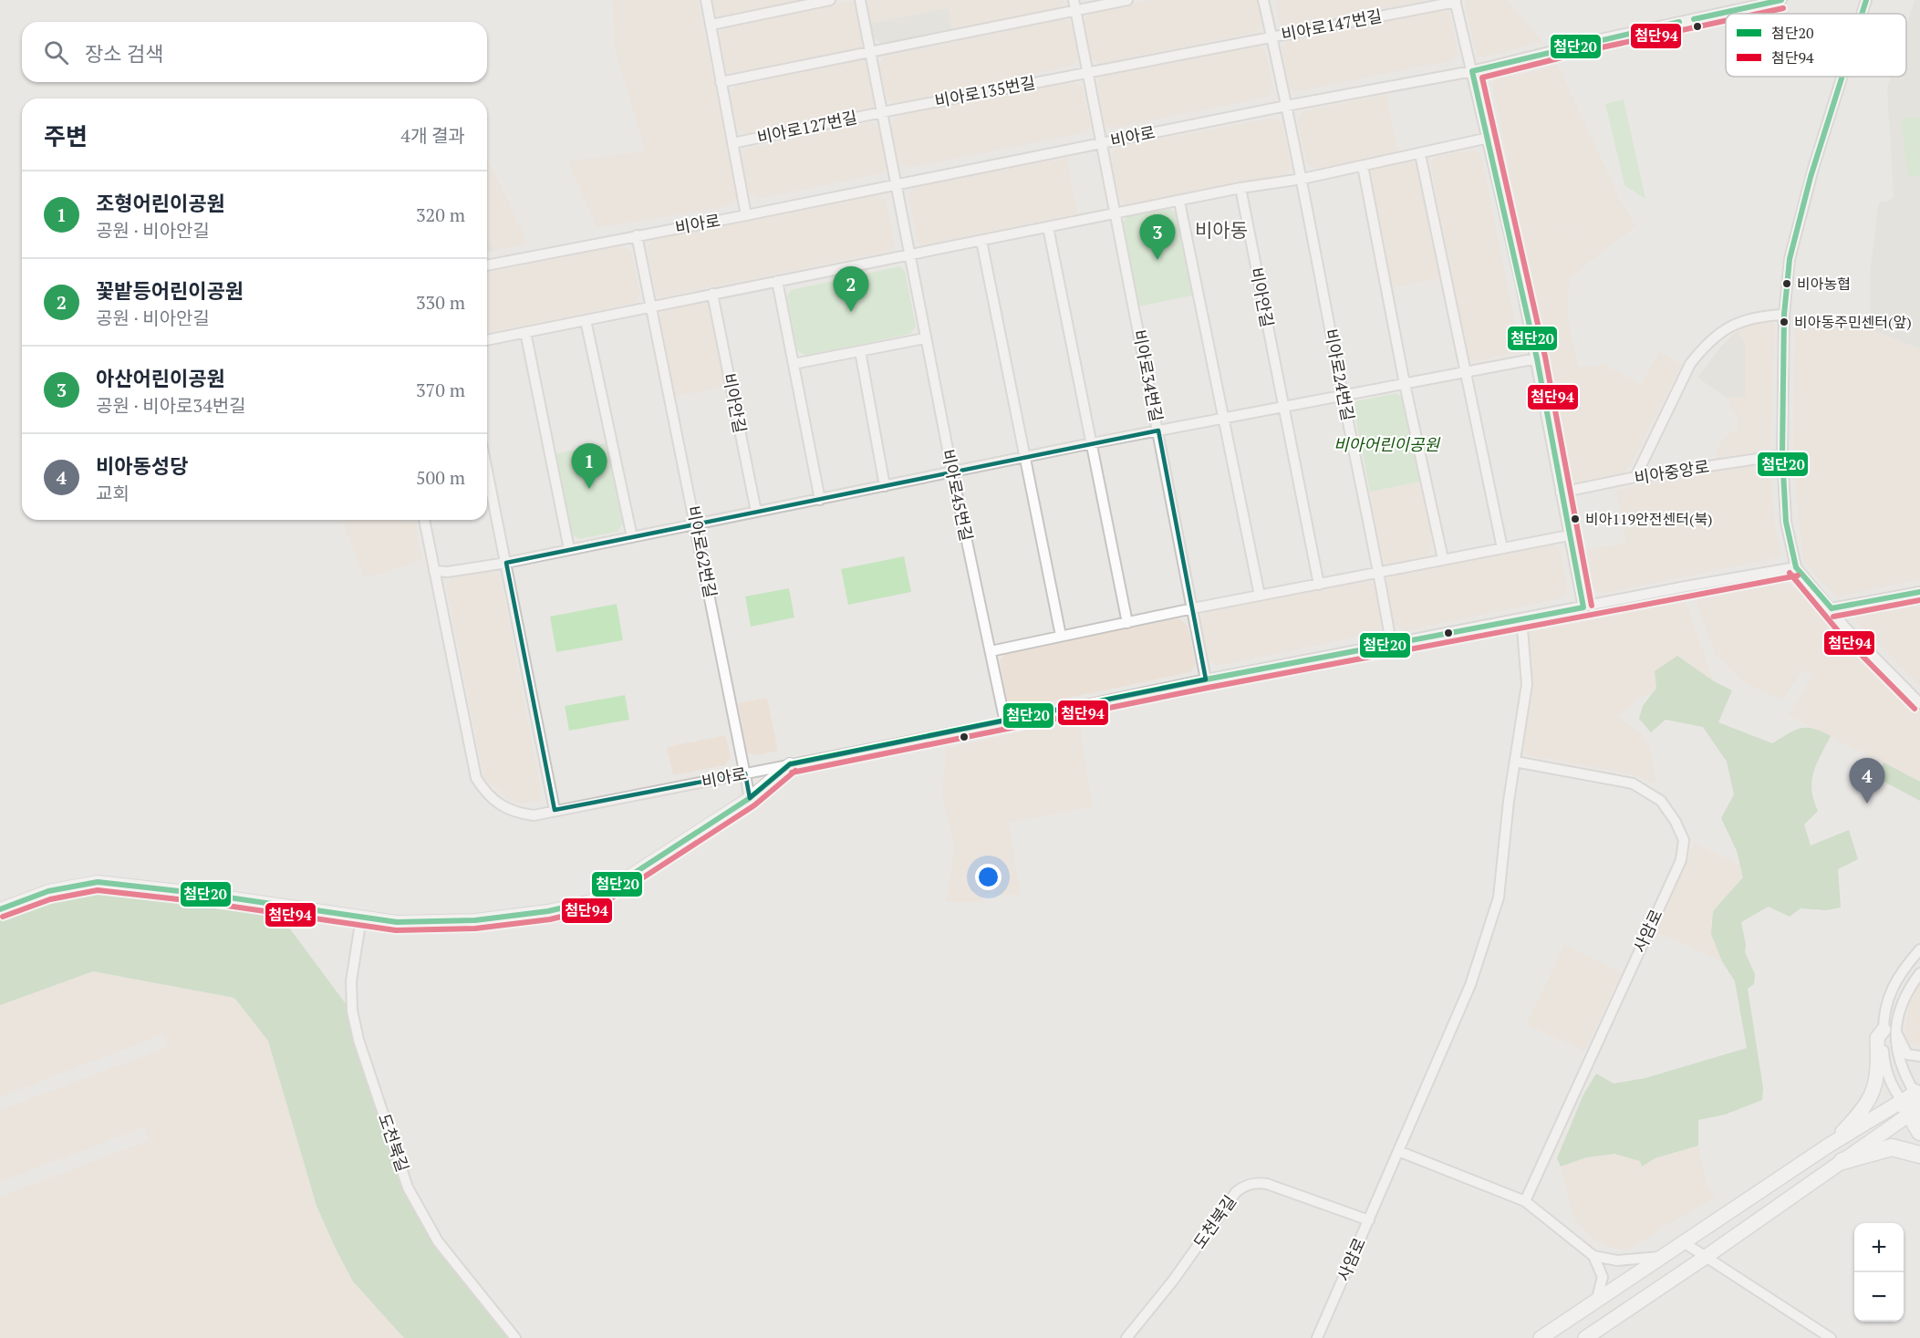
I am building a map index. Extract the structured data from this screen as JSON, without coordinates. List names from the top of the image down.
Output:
{
  "streets": {
    "street": [
      "비아로147번길",
      "비아로135번길",
      "비아로127번길",
      "비아로",
      "비아안길",
      "비아로24번길",
      "비아로34번길",
      "비아중앙로",
      "비아로45번길",
      "비아로62번길",
      "사암로",
      "도천북길"
    ]
  },
  "crossings": [
    ["비아로147번길", "비아로135번길"],
    ["비아로147번길", "비아로"],
    ["비아로147번길", "비아로24번길"],
    ["비아로135번길", "비아로127번길"],
    ["비아로", "비아로24번길"],
    ["비아로", "비아로34번길"],
    ["비아로", "비아로45번길"],
    ["비아로", "비아로62번길"],
    ["비아로", "사암로"],
    ["사암로", "도천북길"]
  ],
  "districts": ["비아동"],
  "parks": ["비아어린이공원"],
  "places": ["비아농협", "비아동주민센터(앞)", "비아119안전센터(북)"],
  "lines": ["transit line 첨단20", "transit line 첨단94"],
  "legend": ["첨단20", "첨단94"],
  "page": {
    "search": "장소 검색",
    "heading": ["주변", "4개 결과"],
    "list": [
      {
        "mark": "1",
        "name": "조형어린이공원",
        "note": "공원 · 비아안길",
        "value": "320 m"
      },
      {
        "mark": "2",
        "name": "꽃밭등어린이공원",
        "note": "공원 · 비아안길",
        "value": "330 m"
      },
      {
        "mark": "3",
        "name": "아산어린이공원",
        "note": "공원 · 비아로34번길",
        "value": "370 m"
      },
      {
        "mark": "4",
        "name": "비아동성당",
        "note": "교회",
        "value": "500 m"
      }
    ],
    "pins": [
      "3",
      "2",
      "1",
      "4"
    ],
    "map_buttons": ["+", "−"]
  }
}
